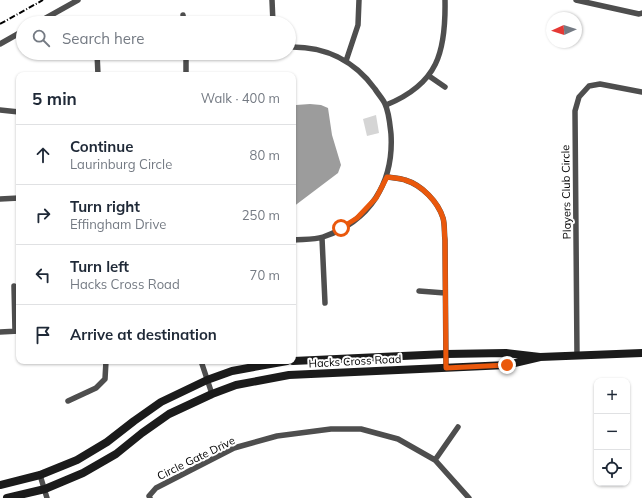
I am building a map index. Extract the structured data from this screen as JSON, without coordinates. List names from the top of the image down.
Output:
{
  "streets": {
    "main road": ["Hacks Cross Road"],
    "street": ["Players Club Circle", "Circle Gate Drive"]
  },
  "crossings": [
    ["Players Club Circle", "Hacks Cross Road"]
  ],
  "north": "left",
  "page": {
    "search": "Search here",
    "heading": ["5 min", "Walk · 400 m"],
    "list": [
      ["Continue", "Laurinburg Circle", "80 m"],
      ["Turn right", "Effingham Drive", "250 m"],
      ["Turn left", "Hacks Cross Road", "70 m"],
      "Arrive at destination"
    ],
    "map_buttons": ["+", "−"]
  }
}
